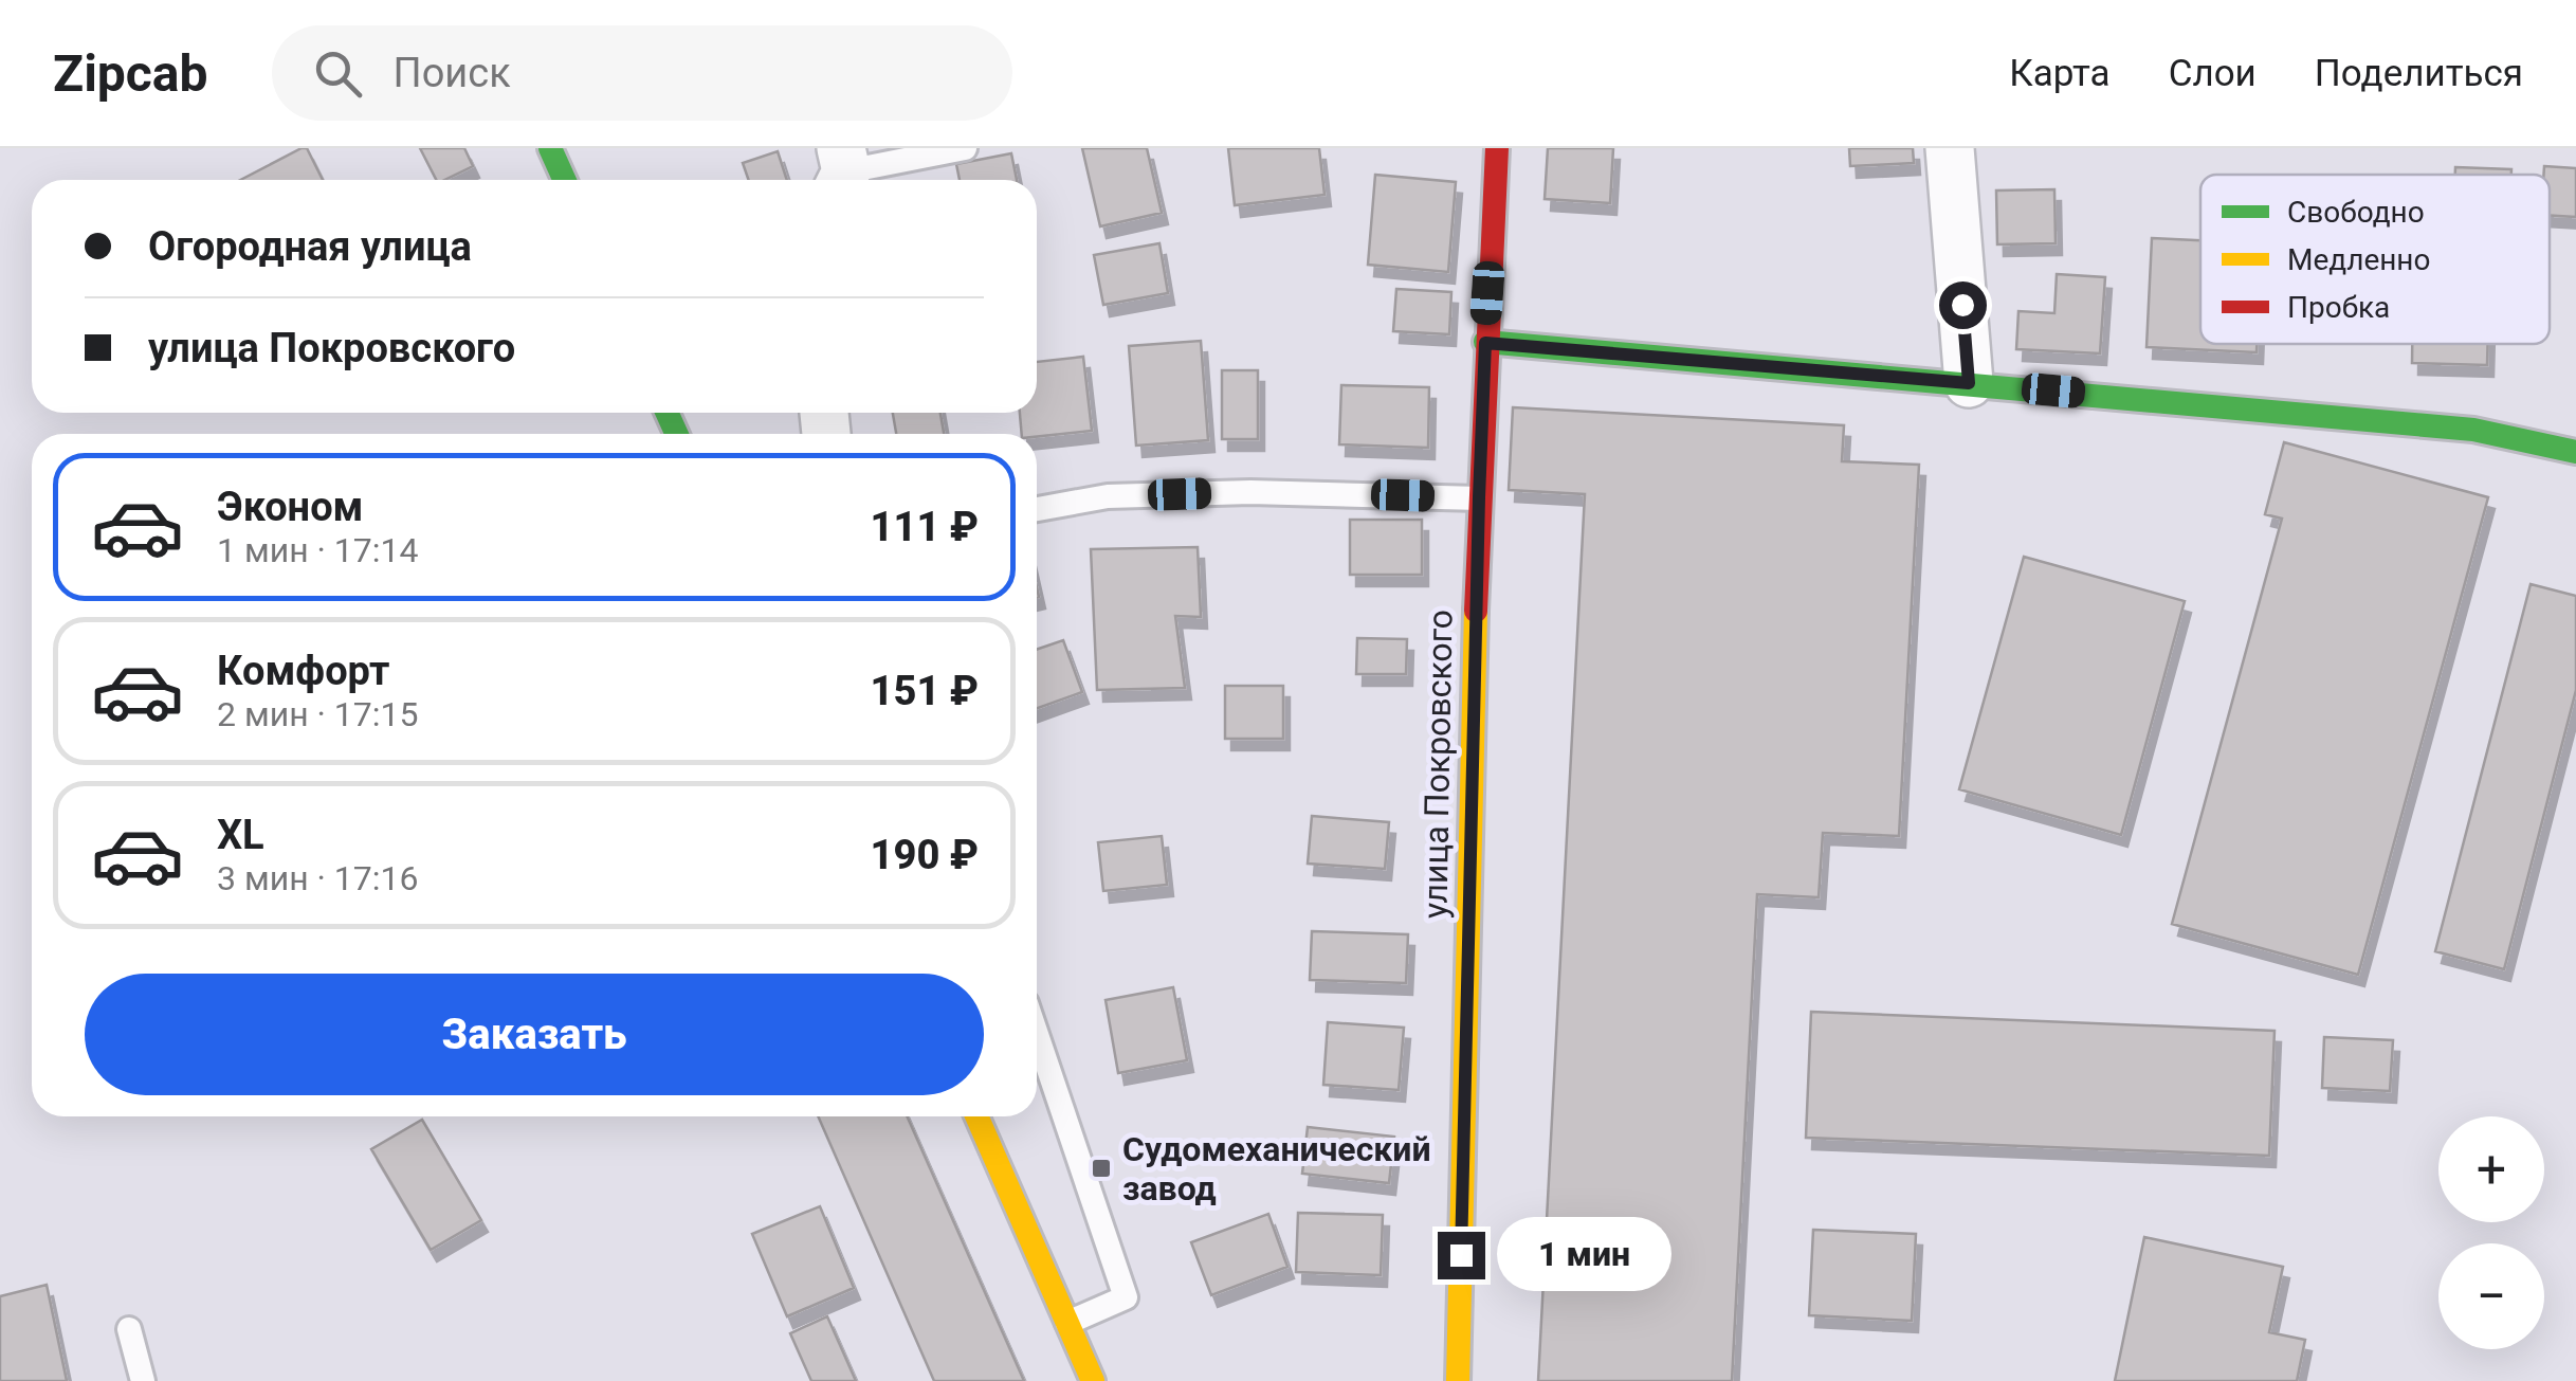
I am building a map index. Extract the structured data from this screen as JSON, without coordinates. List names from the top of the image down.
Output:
{
  "streets": {
    "street": ["улица Покровского"]
  },
  "places": {
    "transit": ["Судомеханический завод"]
  },
  "legend": ["Свободно", "Медленно", "Пробка"],
  "page": {
    "header": "Zipcab",
    "search": "Поиск",
    "nav": ["Карта", "Слои", "Поделиться"],
    "banner": ["Огородная улица", "улица Покровского"],
    "list": [
      {
        "name": "Эконом",
        "note": "1 мин · 17:14",
        "value": "111 ₽"
      },
      {
        "name": "Комфорт",
        "note": "2 мин · 17:15",
        "value": "151 ₽"
      },
      {
        "name": "XL",
        "note": "3 мин · 17:16",
        "value": "190 ₽"
      }
    ],
    "buttons": "Заказать",
    "map_buttons": ["+", "−"],
    "bubble": "1 мин"
  }
}
